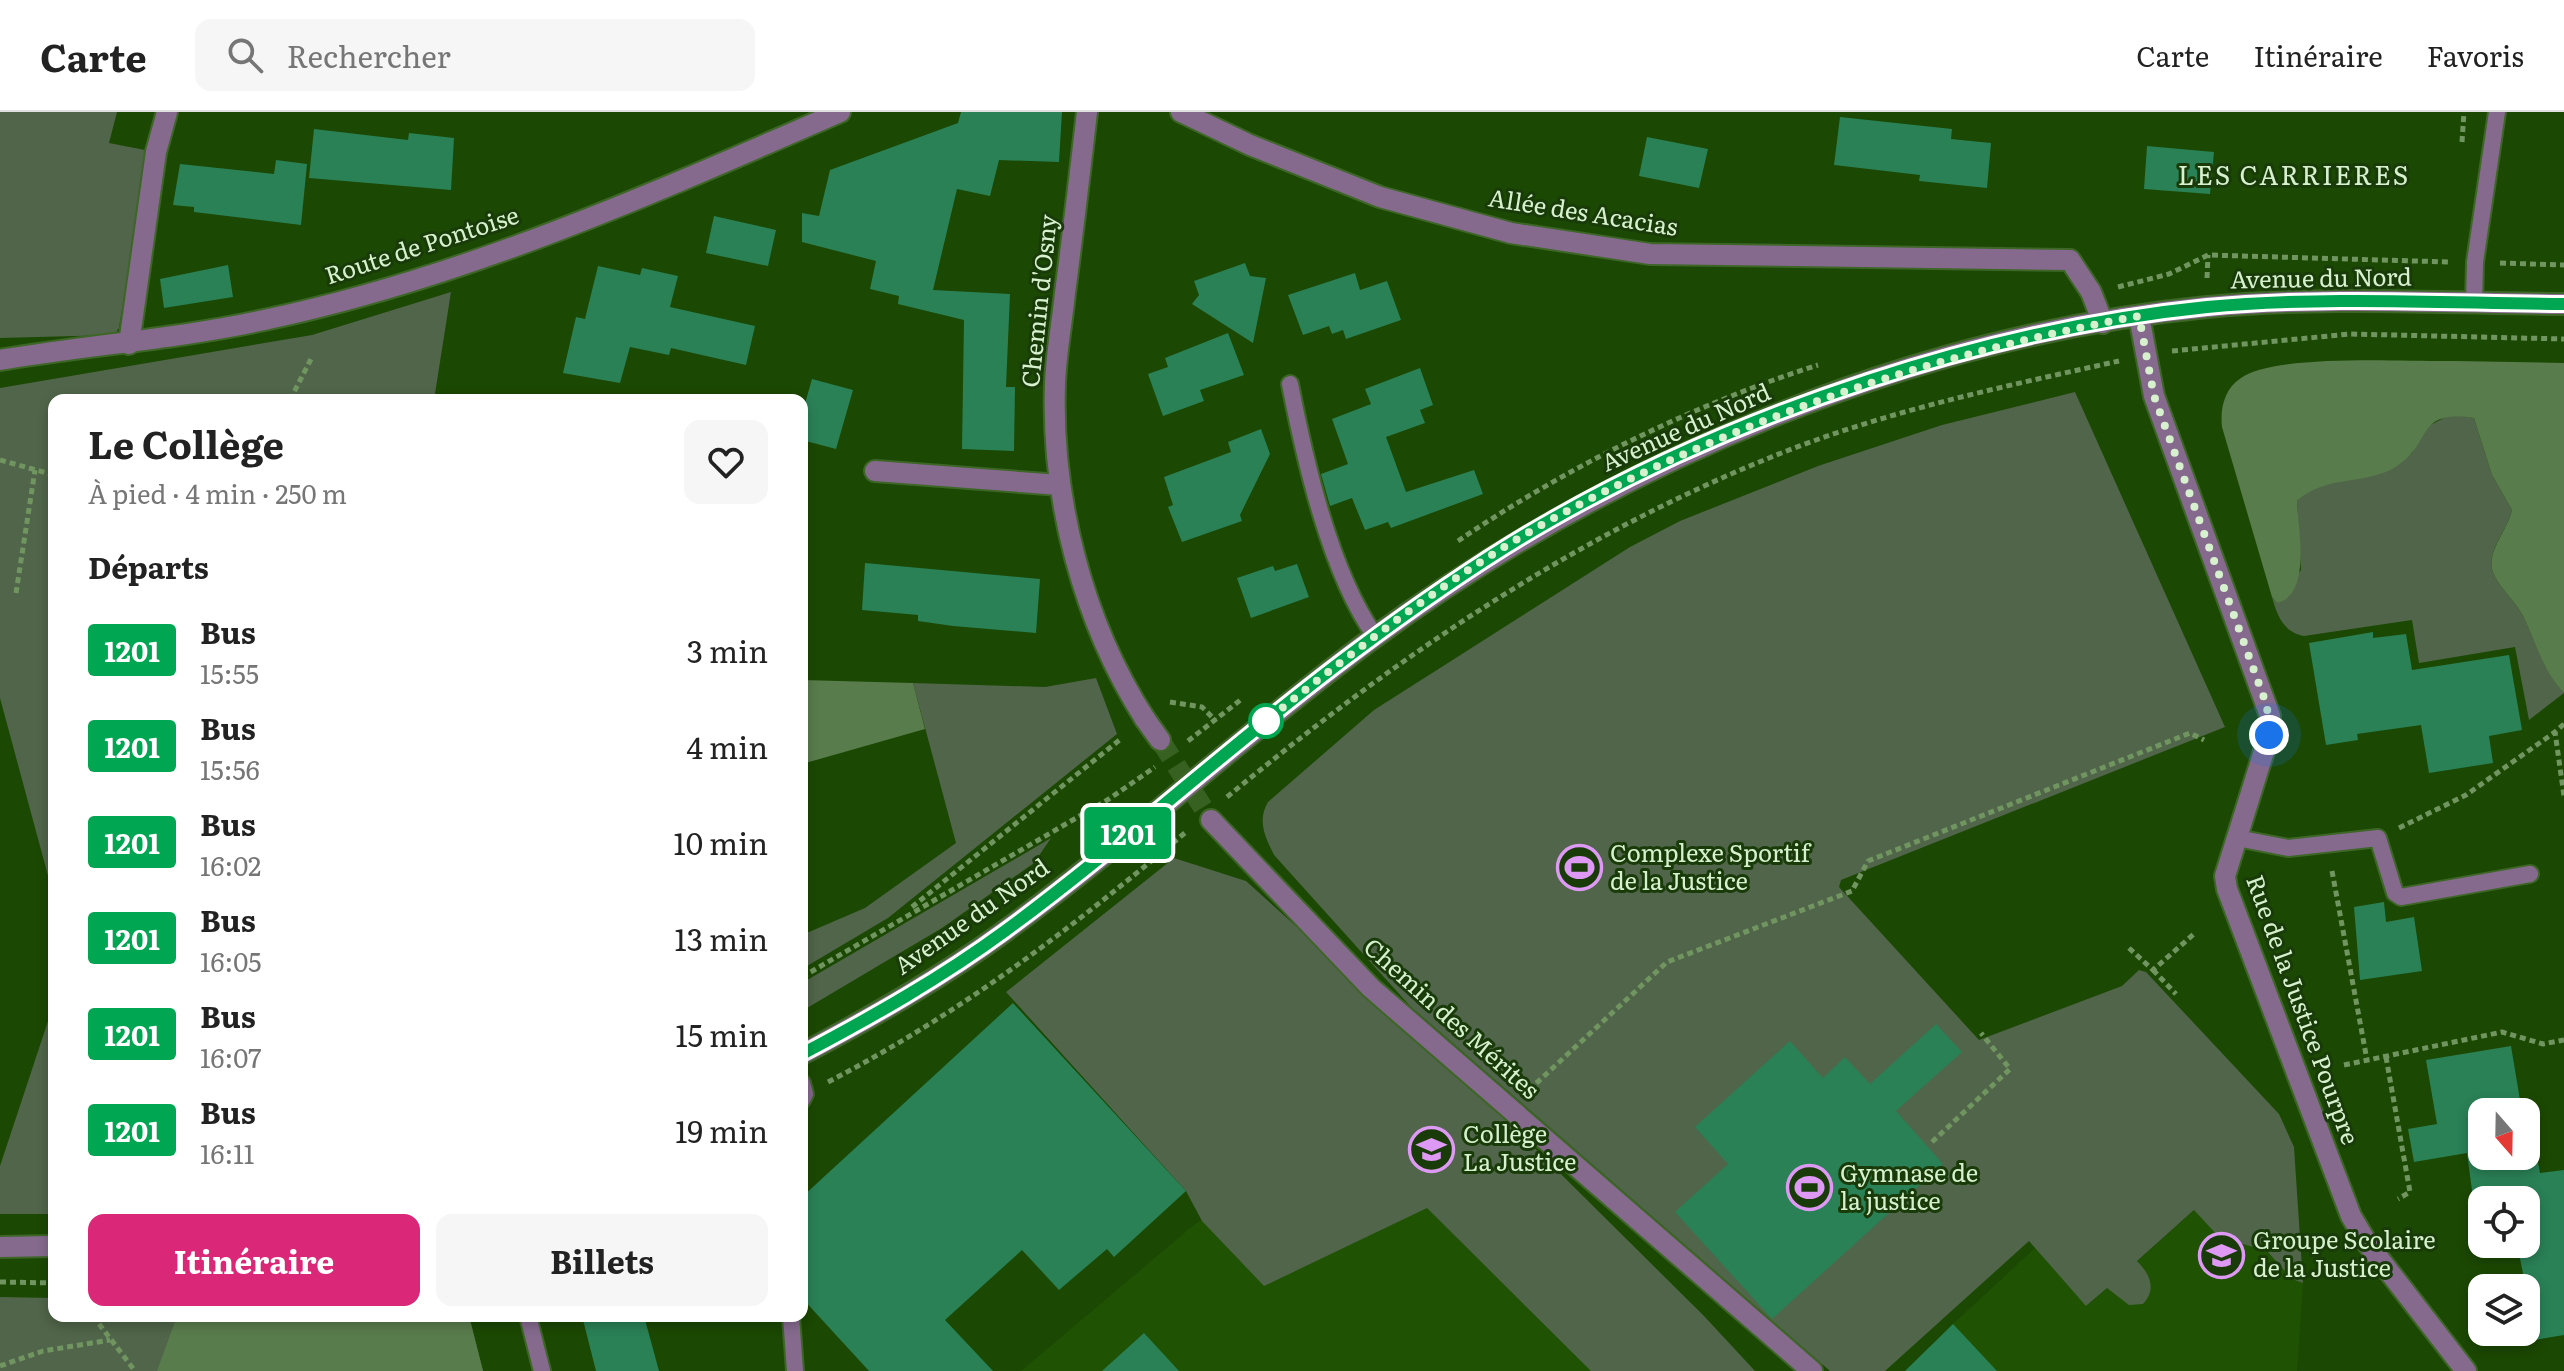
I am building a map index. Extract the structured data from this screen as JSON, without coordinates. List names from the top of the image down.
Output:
{
  "streets": {
    "street": [
      "Allée des Acacias",
      "Route de Pontoise",
      "Avenue du Nord",
      "Chemin d'Osny",
      "Rue de la Justice Pourpre",
      "Chemin des Mérites"
    ]
  },
  "crossings": [
    ["Allée des Acacias", "Avenue du Nord"],
    ["Avenue du Nord", "Rue de la Justice Pourpre"]
  ],
  "districts": ["LES CARRIERES"],
  "places": {
    "sports": ["Complexe Sportif de la Justice", "Gymnase de la justice"],
    "school or university": ["Collège La Justice", "Groupe Scolaire de la Justice"]
  },
  "lines": ["bus line 1201"],
  "north": "bottom",
  "page": {
    "header": "Carte",
    "search": "Rechercher",
    "nav": ["Carte", "Itinéraire", "Favoris"],
    "on_map": "1201",
    "heading": [
      ["Le Collège", "À pied · 4 min · 250 m"],
      "Départs"
    ],
    "list": [
      {
        "mark": "1201",
        "name": "Bus",
        "note": "15:55",
        "value": "3 min"
      },
      {
        "mark": "1201",
        "name": "Bus",
        "note": "15:56",
        "value": "4 min"
      },
      {
        "mark": "1201",
        "name": "Bus",
        "note": "16:02",
        "value": "10 min"
      },
      {
        "mark": "1201",
        "name": "Bus",
        "note": "16:05",
        "value": "13 min"
      },
      {
        "mark": "1201",
        "name": "Bus",
        "note": "16:07",
        "value": "15 min"
      },
      {
        "mark": "1201",
        "name": "Bus",
        "note": "16:11",
        "value": "19 min"
      }
    ],
    "buttons": ["Itinéraire", "Billets"]
  }
}
